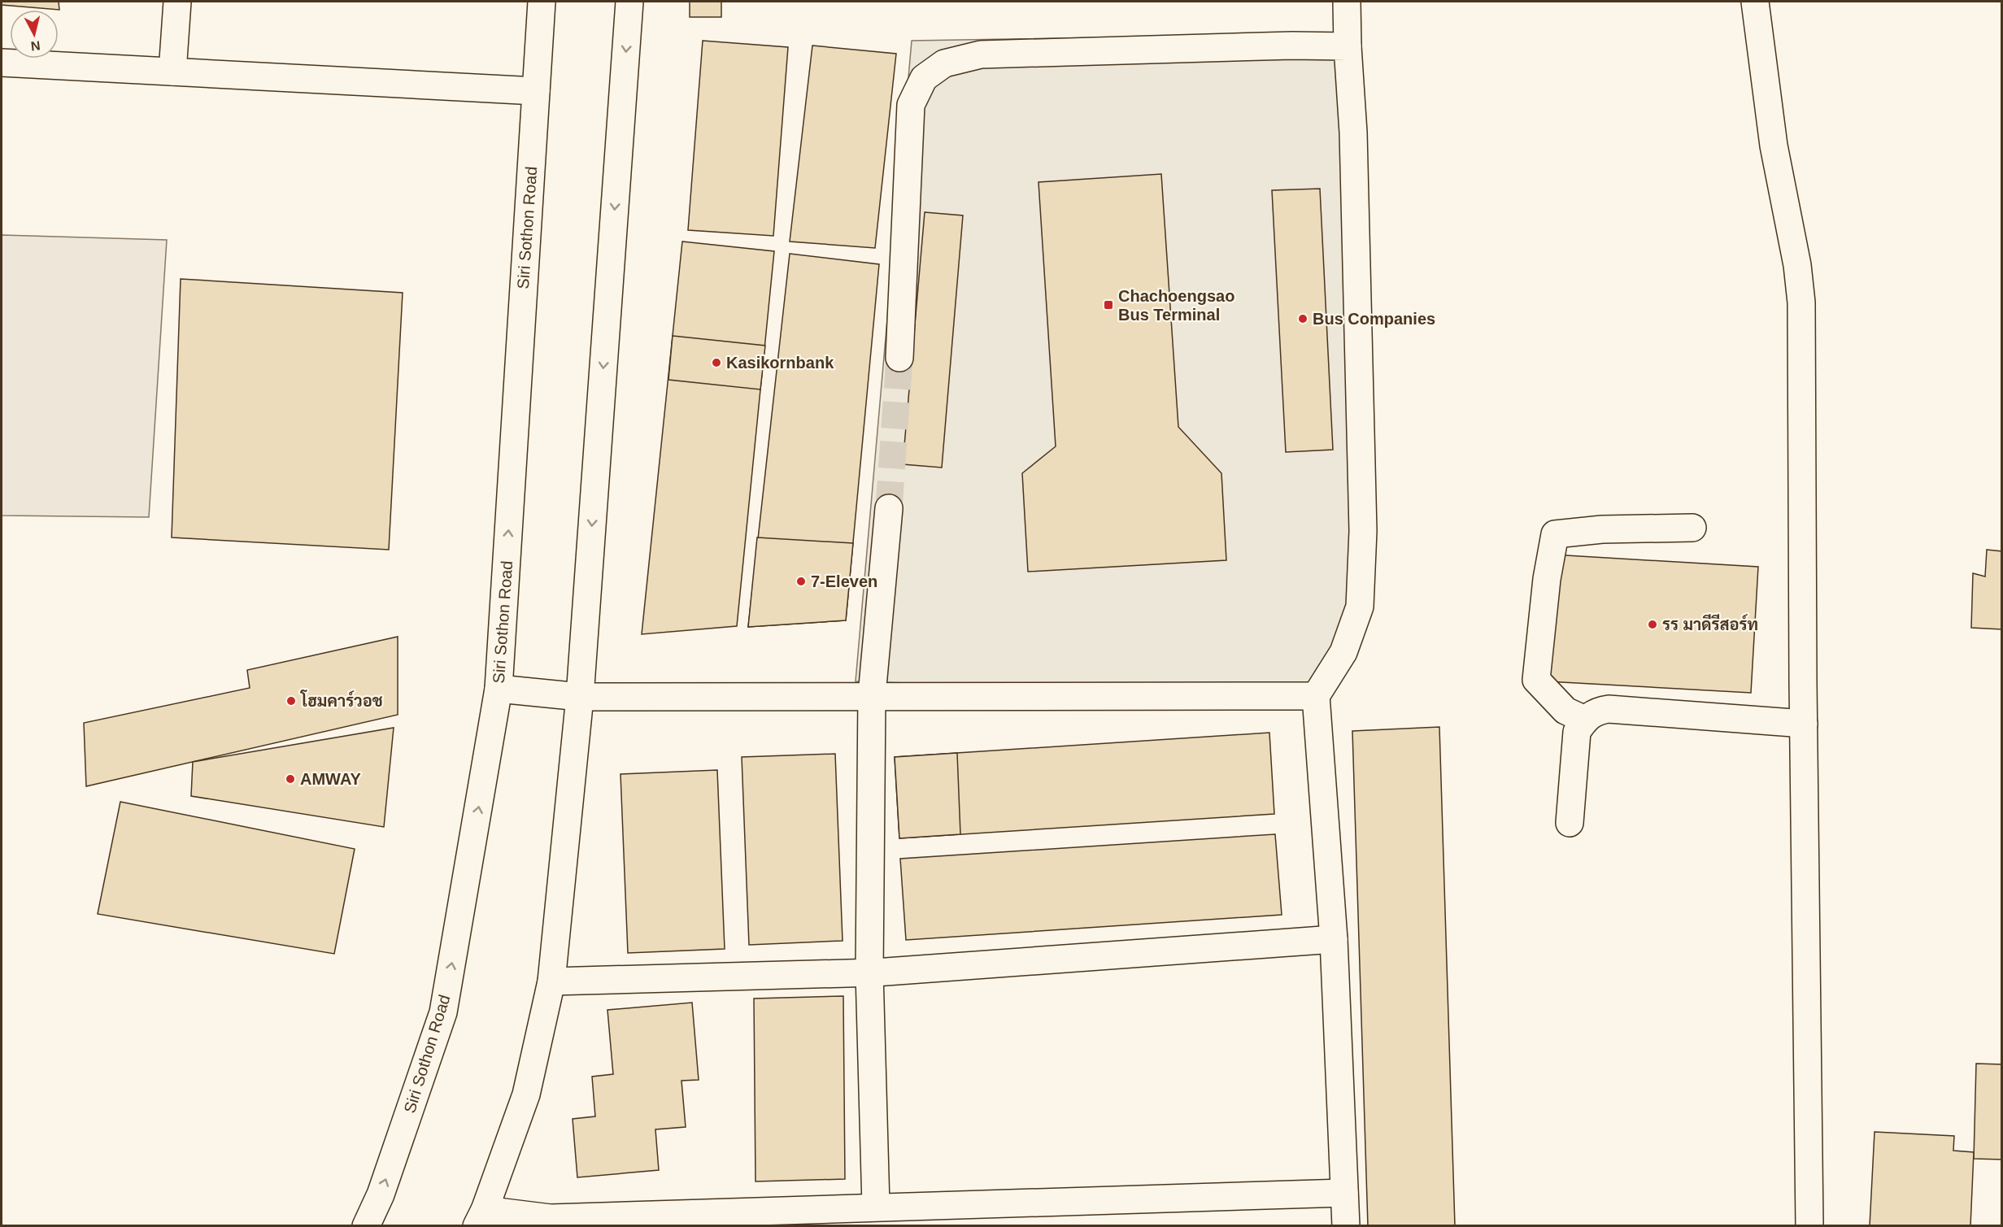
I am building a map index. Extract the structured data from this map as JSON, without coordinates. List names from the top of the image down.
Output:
{
  "streets": {
    "street": ["Siri Sothon Road"]
  },
  "places": {
    "transit": ["Chachoengsao Bus Terminal"],
    "other": [
      "Bus Companies",
      "Kasikornbank",
      "7-Eleven",
      "รร มาดีรีสอร์ท",
      "โฮมคาร์วอช",
      "AMWAY"
    ]
  },
  "north": "bottom"
}
